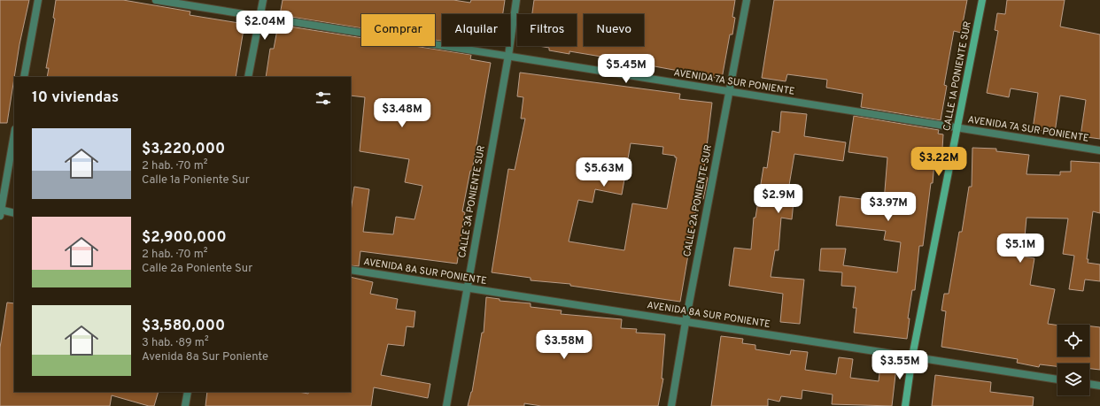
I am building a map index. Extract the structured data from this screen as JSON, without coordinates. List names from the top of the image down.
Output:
{
  "streets": {
    "main road": ["CALLE 1A PONIENTE SUR"],
    "street": [
      "AVENIDA 7A SUR PONIENTE",
      "CALLE 2A PONIENTE SUR",
      "CALLE 3A PONIENTE SUR",
      "AVENIDA 8A SUR PONIENTE"
    ]
  },
  "crossings": [
    ["CALLE 1A PONIENTE SUR", "AVENIDA 7A SUR PONIENTE"],
    ["CALLE 1A PONIENTE SUR", "AVENIDA 8A SUR PONIENTE"],
    ["AVENIDA 7A SUR PONIENTE", "CALLE 2A PONIENTE SUR"],
    ["AVENIDA 7A SUR PONIENTE", "CALLE 3A PONIENTE SUR"],
    ["CALLE 2A PONIENTE SUR", "AVENIDA 8A SUR PONIENTE"],
    ["CALLE 3A PONIENTE SUR", "AVENIDA 8A SUR PONIENTE"]
  ],
  "page": {
    "price": [
      "$2.04M",
      "$5.45M",
      "$3.48M",
      "$3.22M",
      "$5.63M",
      "$2.9M",
      "$3.97M",
      "$5.1M",
      "$3.58M",
      "$3.55M"
    ],
    "chip": [
      "Comprar",
      "Alquilar",
      "Filtros",
      "Nuevo"
    ],
    "heading": "10 viviendas",
    "list": [
      {
        "name": "$3,220,000",
        "note": "2 hab. · 70 m² · Calle 1a Poniente Sur"
      },
      {
        "name": "$2,900,000",
        "note": "2 hab. · 70 m² · Calle 2a Poniente Sur"
      },
      {
        "name": "$3,580,000",
        "note": "3 hab. · 89 m² · Avenida 8a Sur Poniente"
      }
    ]
  }
}
